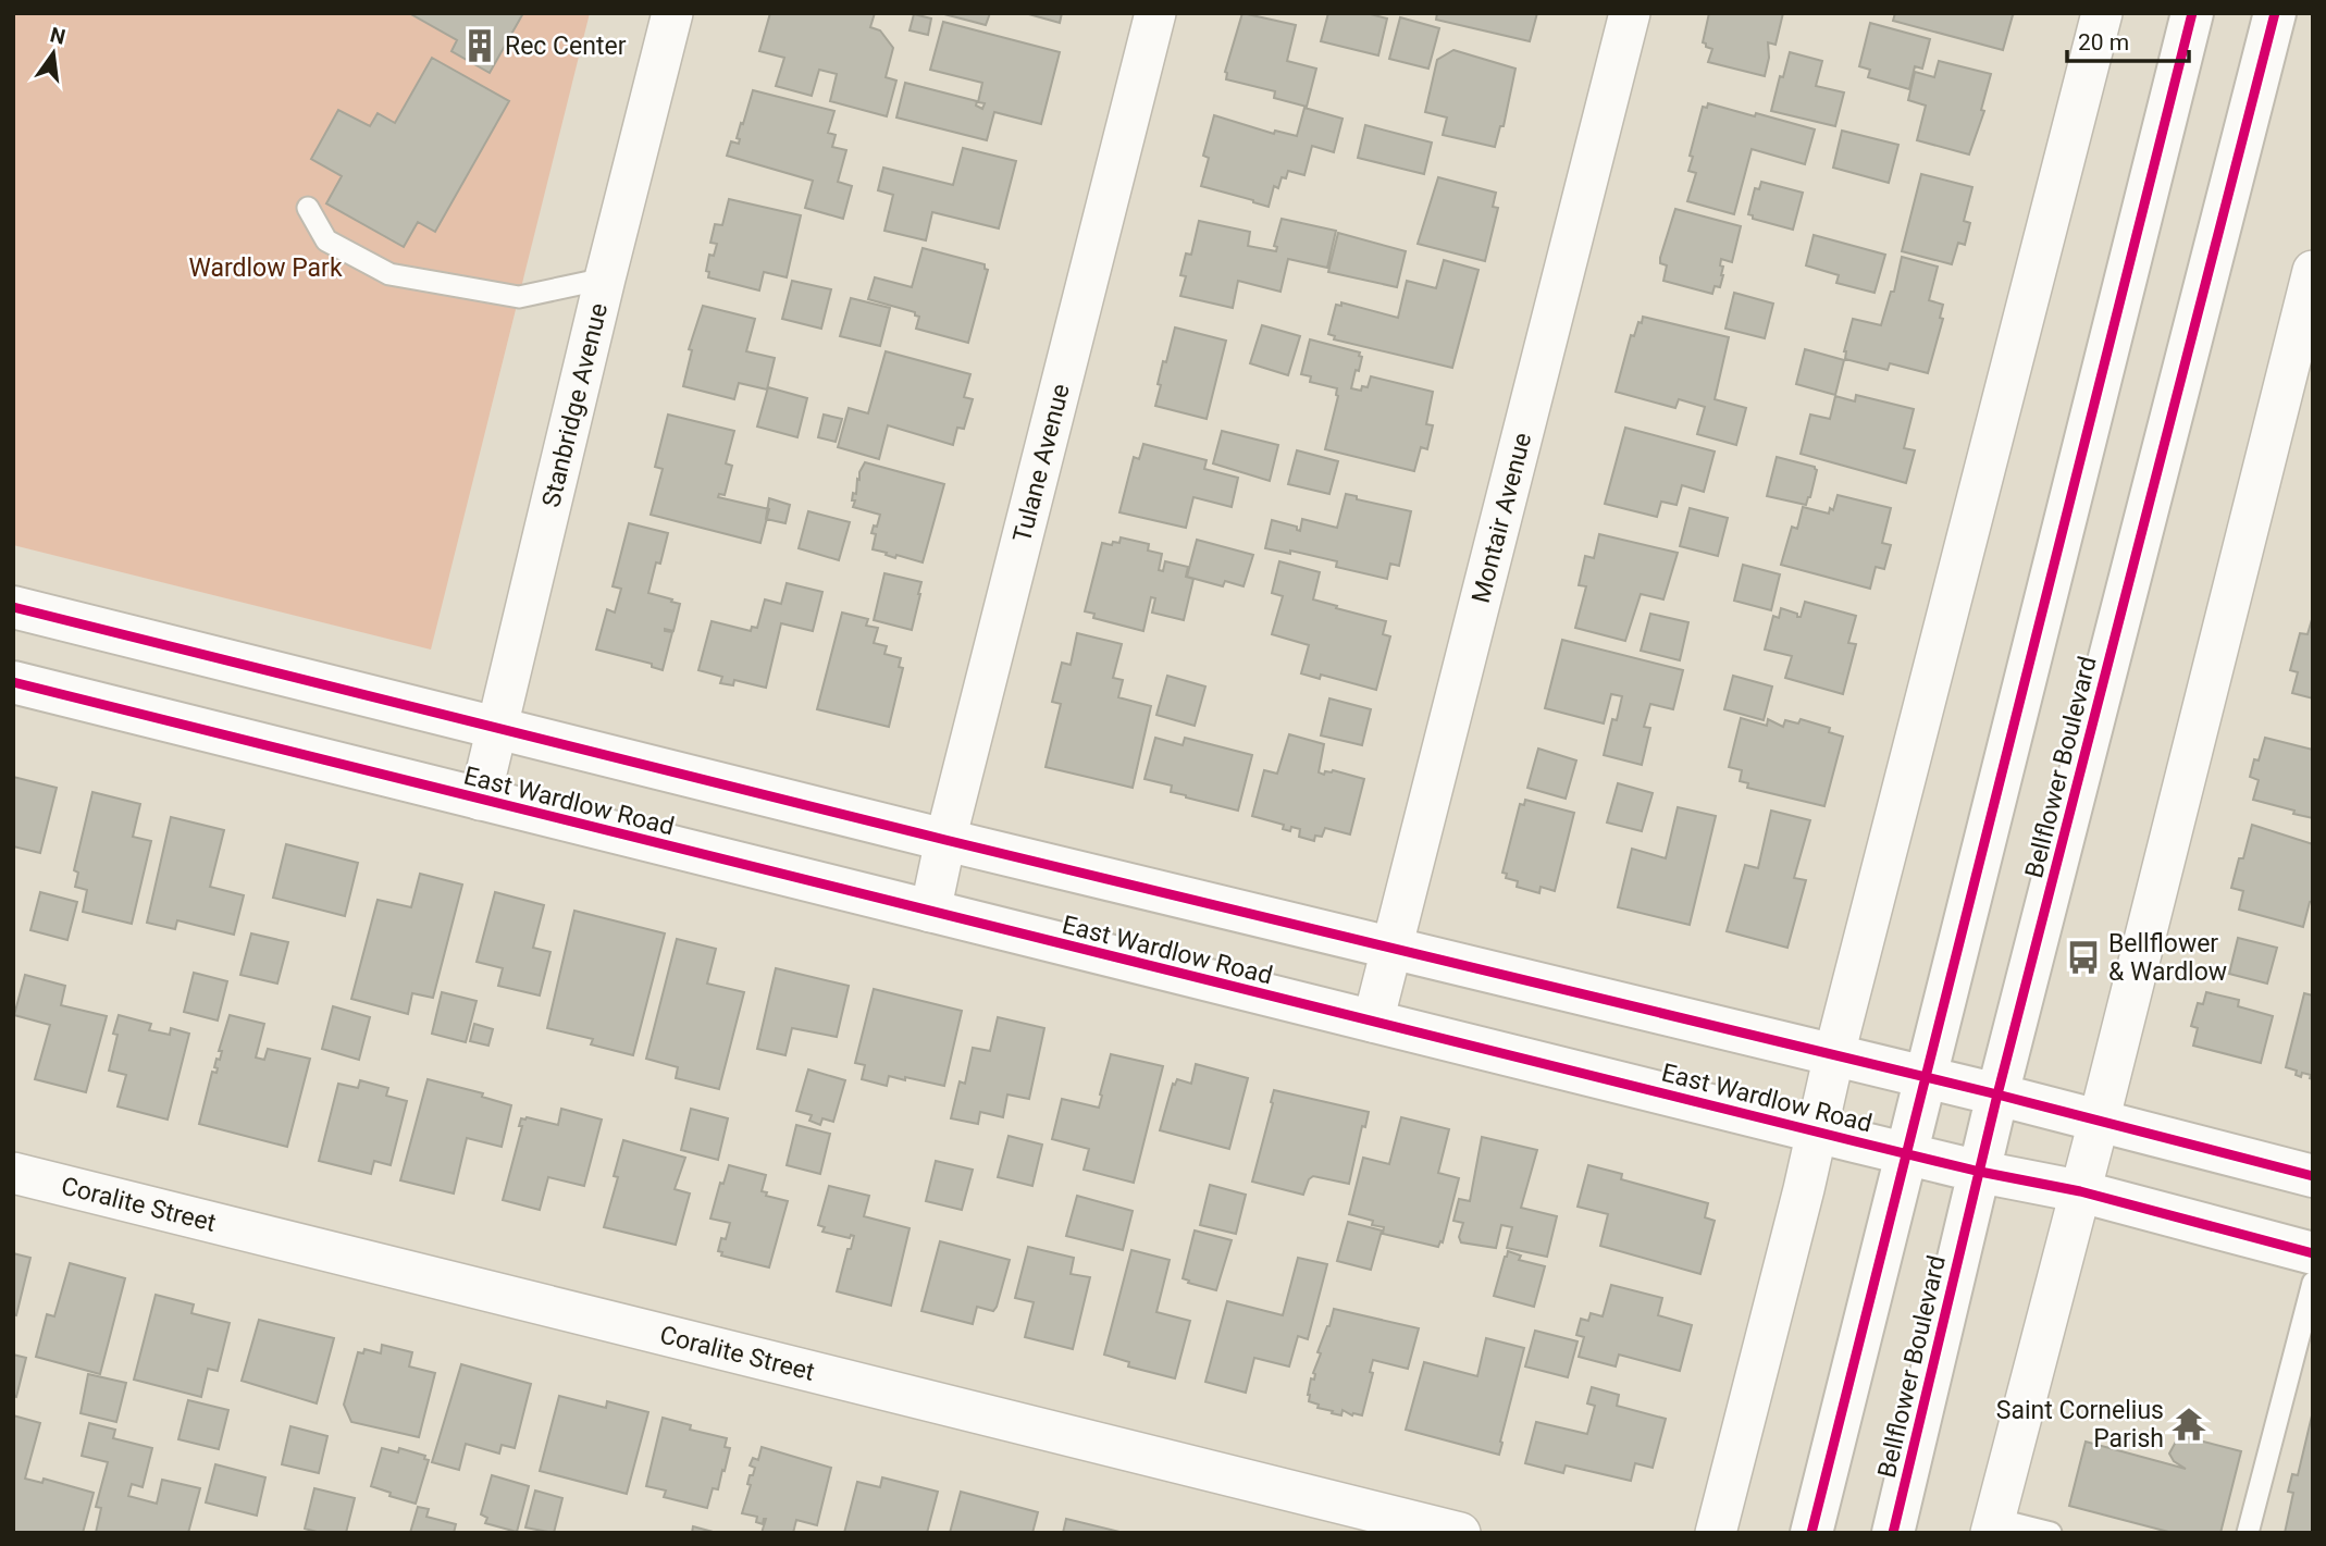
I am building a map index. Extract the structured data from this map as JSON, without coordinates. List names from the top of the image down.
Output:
{
  "streets": {
    "main road": ["Bellflower Boulevard", "East Wardlow Road"],
    "street": [
      "Stanbridge Avenue",
      "Tulane Avenue",
      "Montair Avenue",
      "Coralite Street"
    ]
  },
  "crossings": [
    ["Stanbridge Avenue", "East Wardlow Road"],
    ["Tulane Avenue", "East Wardlow Road"],
    ["Montair Avenue", "East Wardlow Road"],
    ["Bellflower Boulevard", "East Wardlow Road"]
  ],
  "parks": ["Wardlow Park"],
  "places": {
    "building": ["Rec Center"],
    "bus stop": ["Bellflower & Wardlow"],
    "temple": ["Saint Cornelius Parish"]
  },
  "scale_bar": "20 m",
  "north": "top"
}
